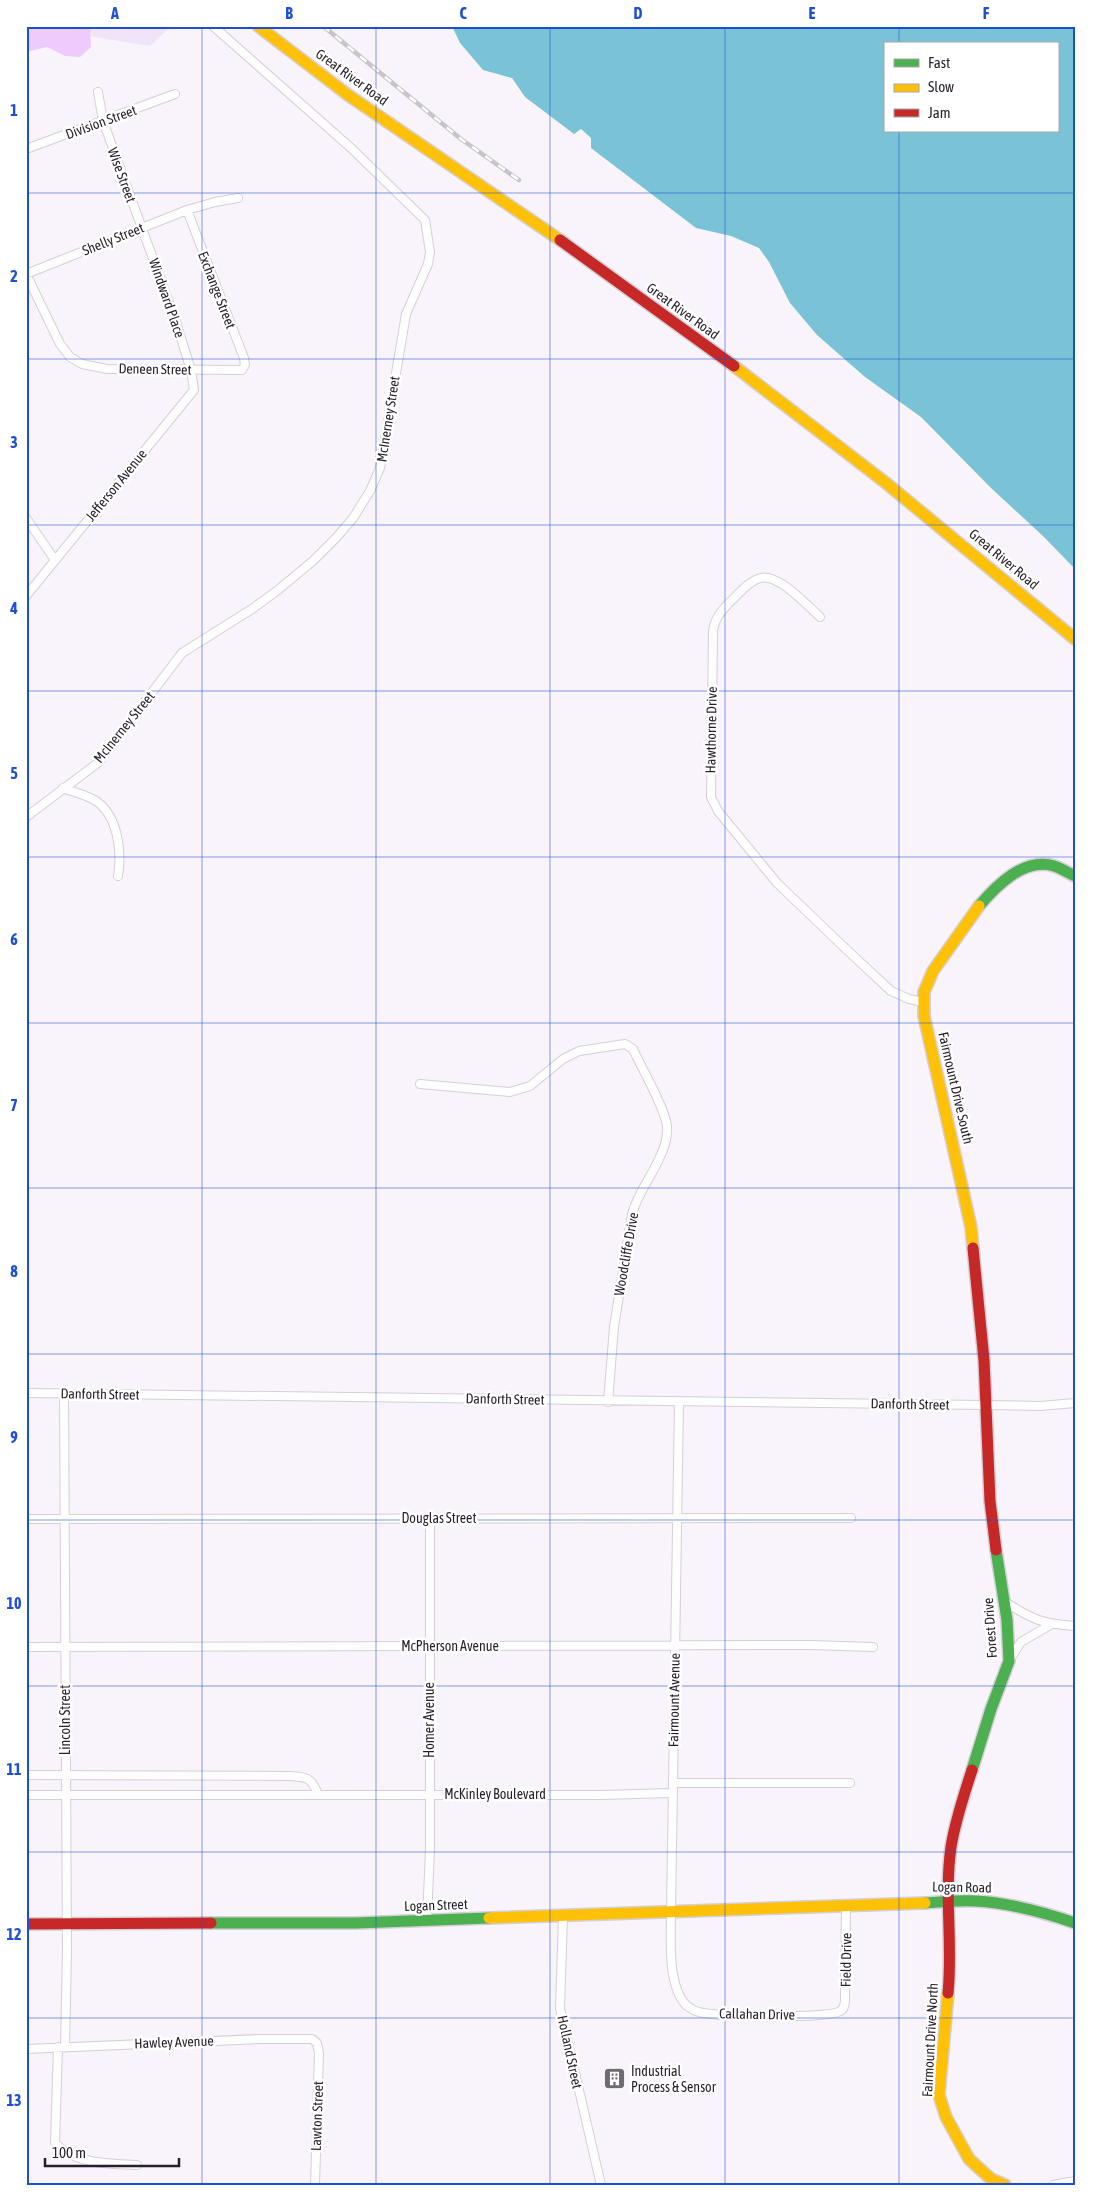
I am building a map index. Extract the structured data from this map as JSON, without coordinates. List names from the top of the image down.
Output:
{
  "streets": {
    "street": [
      "Great River Road",
      "Division Street",
      "Wise Street",
      "Shelly Street",
      "Exchange Street",
      "Windward Place",
      "Deneen Street",
      "McInerney Street",
      "Jefferson Avenue",
      "Hawthorne Drive",
      "Fairmount Drive South",
      "Woodcliffe Drive",
      "Danforth Street",
      "Douglas Street",
      "Forest Drive",
      "McPherson Avenue",
      "Fairmount Avenue",
      "Lincoln Street",
      "Homer Avenue",
      "McKinley Boulevard",
      "Logan Road",
      "Logan Street",
      "Field Drive",
      "Callahan Drive",
      "Fairmount Drive North",
      "Hawley Avenue",
      "Holland Street",
      "Lawton Street"
    ]
  },
  "crossings": [
    ["Division Street", "Wise Street"],
    ["Wise Street", "Shelly Street"],
    ["Wise Street", "Windward Place"],
    ["Shelly Street", "Exchange Street"],
    ["Shelly Street", "Windward Place"],
    ["Shelly Street", "Deneen Street"],
    ["Exchange Street", "Deneen Street"],
    ["Windward Place", "Deneen Street"],
    ["Windward Place", "Jefferson Avenue"],
    ["Deneen Street", "Jefferson Avenue"],
    ["Hawthorne Drive", "Fairmount Drive South"],
    ["Fairmount Drive South", "Danforth Street"],
    ["Fairmount Drive South", "Forest Drive"],
    ["Woodcliffe Drive", "Danforth Street"],
    ["Danforth Street", "Forest Drive"],
    ["Danforth Street", "Fairmount Avenue"],
    ["Danforth Street", "Lincoln Street"],
    ["Douglas Street", "Fairmount Avenue"],
    ["Douglas Street", "Lincoln Street"],
    ["Douglas Street", "Homer Avenue"],
    ["Forest Drive", "Logan Road"],
    ["Forest Drive", "Fairmount Drive North"],
    ["McPherson Avenue", "Fairmount Avenue"],
    ["McPherson Avenue", "Lincoln Street"],
    ["McPherson Avenue", "Homer Avenue"],
    ["Fairmount Avenue", "McKinley Boulevard"],
    ["Fairmount Avenue", "Logan Street"],
    ["Fairmount Avenue", "Callahan Drive"],
    ["Lincoln Street", "McKinley Boulevard"],
    ["Lincoln Street", "Logan Street"],
    ["Lincoln Street", "Hawley Avenue"],
    ["Homer Avenue", "McKinley Boulevard"],
    ["Homer Avenue", "Logan Street"],
    ["Logan Road", "Logan Street"],
    ["Logan Road", "Field Drive"],
    ["Logan Road", "Fairmount Drive North"],
    ["Logan Street", "Field Drive"],
    ["Logan Street", "Holland Street"],
    ["Field Drive", "Callahan Drive"],
    ["Hawley Avenue", "Lawton Street"]
  ],
  "places": {
    "building": ["Industrial Process & Sensor"]
  },
  "legend": ["Fast", "Slow", "Jam"],
  "scale_bar": "100 m",
  "grid": {
    "columns": [
      "A",
      "B",
      "C",
      "D",
      "E",
      "F"
    ],
    "rows": [
      "1",
      "2",
      "3",
      "4",
      "5",
      "6",
      "7",
      "8",
      "9",
      "10",
      "11",
      "12",
      "13"
    ]
  }
}
